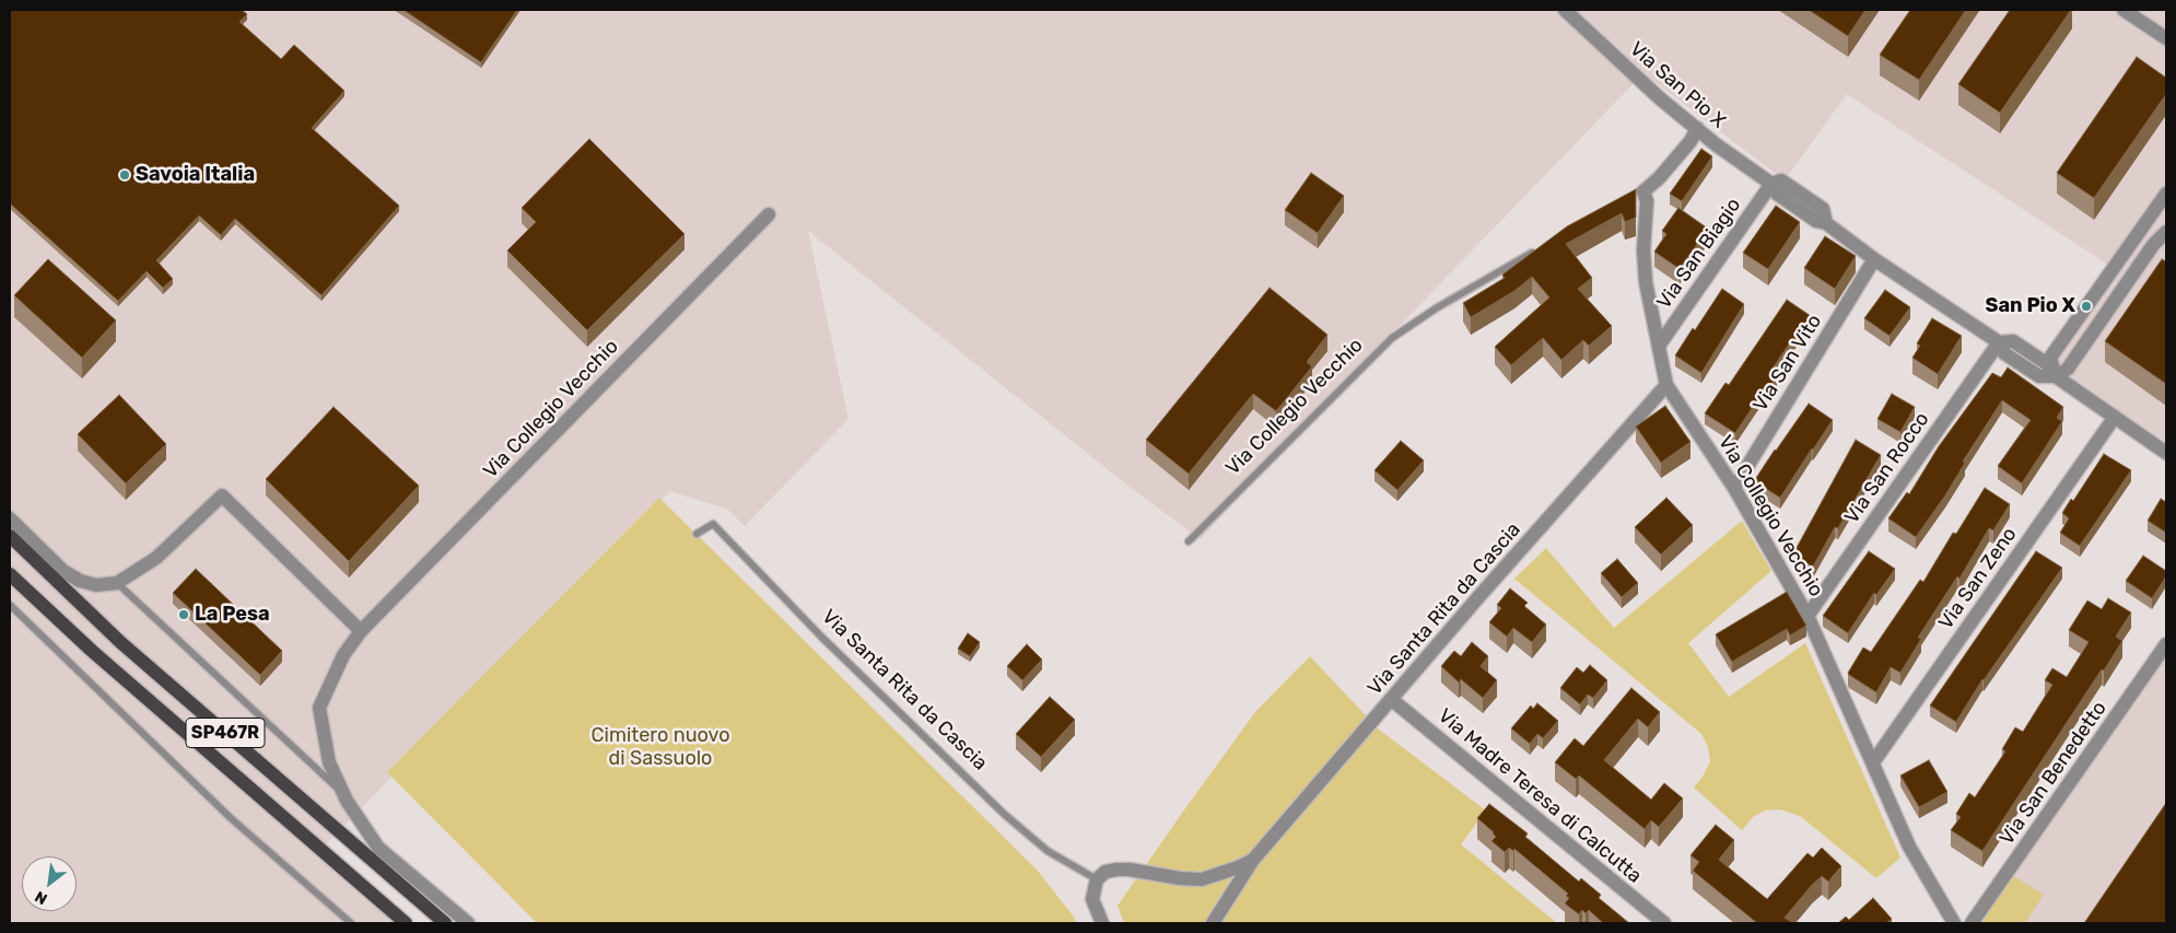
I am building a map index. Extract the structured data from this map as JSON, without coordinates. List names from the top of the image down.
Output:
{
  "streets": {
    "main road": ["SP467R"],
    "street": [
      "Via San Pio X",
      "Via San Biagio",
      "Via San Vito",
      "Via Collegio Vecchio",
      "Via San Rocco",
      "Via San Zeno",
      "Via Santa Rita da Cascia",
      "Via San Benedetto",
      "Via Madre Teresa di Calcutta"
    ]
  },
  "crossings": [
    ["Via San Pio X", "Via San Biagio"],
    ["Via San Pio X", "Via San Vito"],
    ["Via San Pio X", "Via Collegio Vecchio"],
    ["Via San Pio X", "Via San Rocco"],
    ["Via San Pio X", "Via San Zeno"],
    ["Via San Biagio", "Via Collegio Vecchio"],
    ["Via San Vito", "Via Collegio Vecchio"],
    ["Via Collegio Vecchio", "Via San Rocco"],
    ["Via Collegio Vecchio", "Via San Zeno"],
    ["Via Collegio Vecchio", "Via Santa Rita da Cascia"],
    ["Via Santa Rita da Cascia", "Via Madre Teresa di Calcutta"]
  ],
  "parks": ["Cimitero nuovo di Sassuolo"],
  "places": ["Savoia Italia", "San Pio X", "La Pesa"],
  "north": "bottom left"
}
